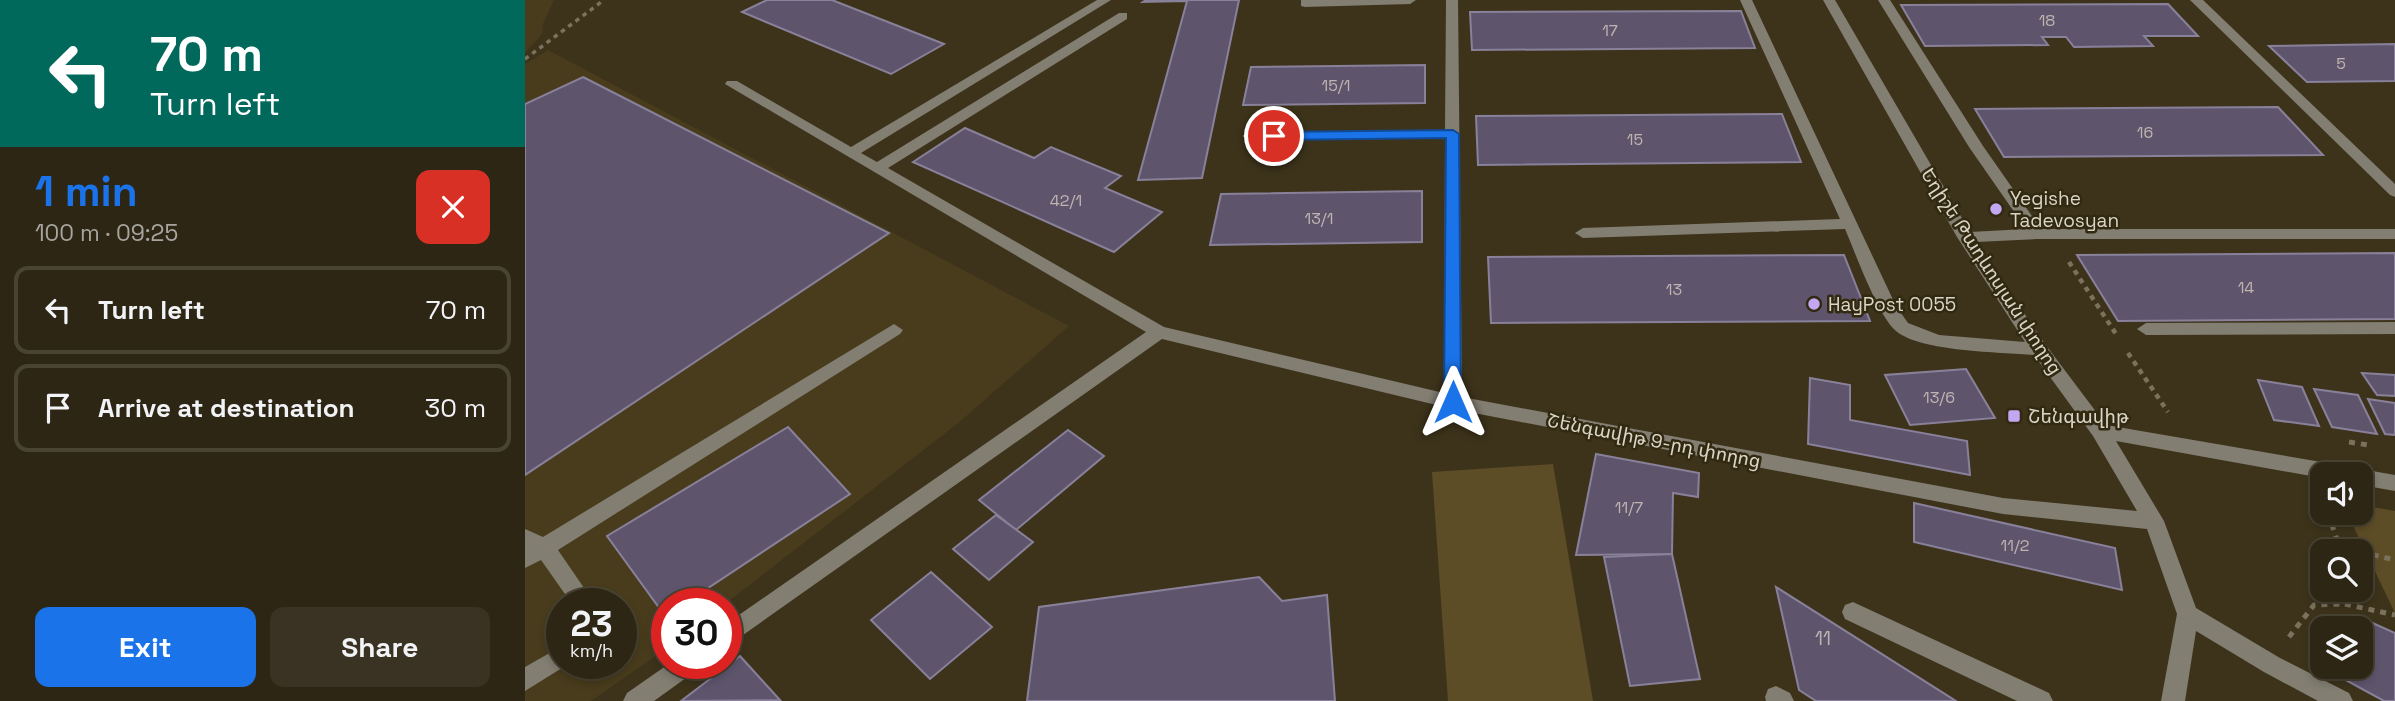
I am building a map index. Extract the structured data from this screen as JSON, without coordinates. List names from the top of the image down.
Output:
{
  "streets": {
    "street": ["Եղիշե Թադևոսյան փողոց", "Շենգավիթ 9-րդ փողոց"]
  },
  "crossings": [
    ["Եղիշե Թադևոսյան փողոց", "Շենգավիթ 9-րդ փողոց"]
  ],
  "places": {
    "other": ["Yegishe Tadevosyan", "HayPost 0055"],
    "transit": ["Շենգավիթ"]
  },
  "house_numbers": [
    "18",
    "17",
    "5",
    "15/1",
    "16",
    "15",
    "42/1",
    "13/1",
    "14",
    "13",
    "13/6",
    "11/7",
    "11/2",
    "11"
  ],
  "page": {
    "turn": ["70 m", "Turn left"],
    "heading": ["1 min", "100 m · 09:25"],
    "list": [
      {
        "name": "Turn left",
        "value": "70 m"
      },
      {
        "name": "Arrive at destination",
        "value": "30 m"
      }
    ],
    "speed": "23 km/h",
    "limit": "30",
    "buttons": ["Exit", "Share"]
  }
}
